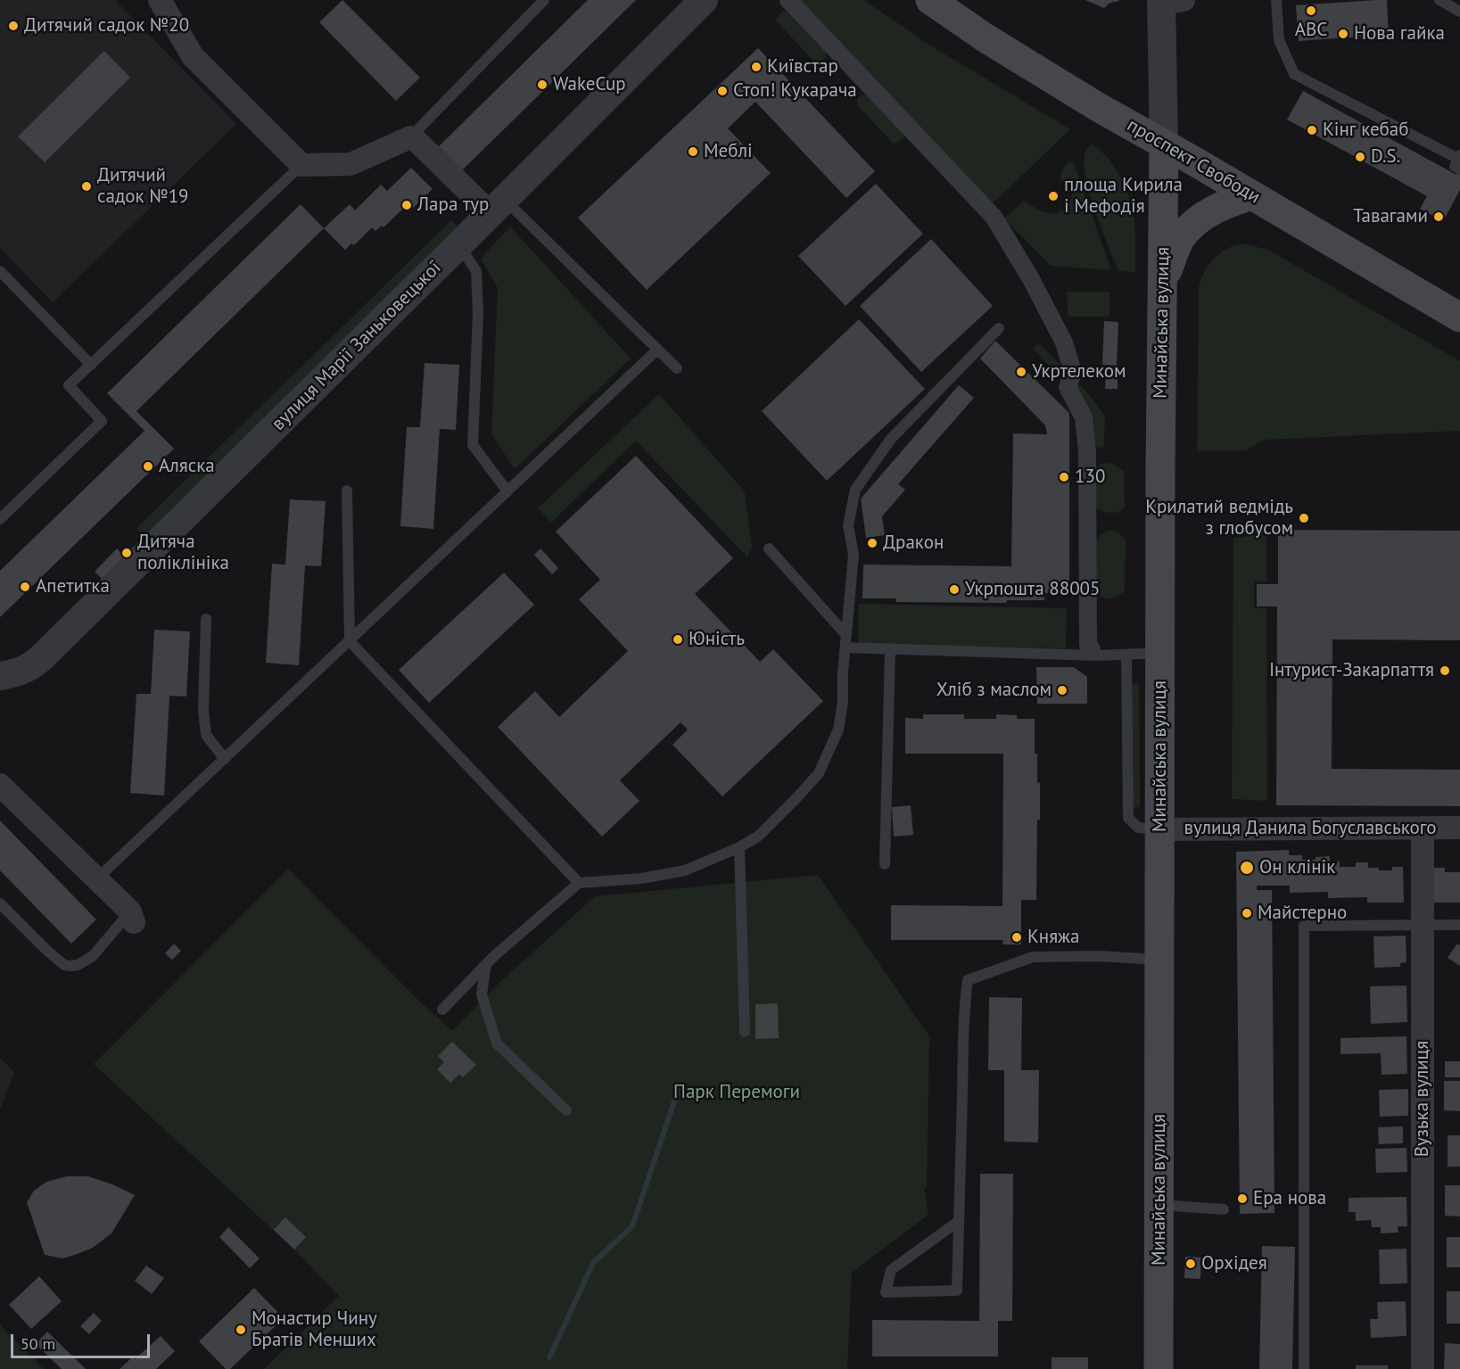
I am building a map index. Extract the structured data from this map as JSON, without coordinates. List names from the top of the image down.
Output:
{
  "streets": {
    "main road": ["проспект Свободи", "Минайська вулиця"],
    "street": ["вулиця Марії Заньковецької", "вулиця Данила Богуславського", "Вузька вулиця"]
  },
  "crossings": [
    ["проспект Свободи", "Минайська вулиця"],
    ["Минайська вулиця", "вулиця Данила Богуславського"],
    ["вулиця Данила Богуславського", "Вузька вулиця"]
  ],
  "parks": ["Парк Перемоги"],
  "places": [
    "ABC",
    "Дитячий садок №20",
    "Нова гайка",
    "Київстар",
    "WakeCup",
    "Стоп! Кукарача",
    "Кінг кебаб",
    "Меблi",
    "D.S.",
    "Дитячий садок №19",
    "площа Кирила і Мефодія",
    "Лара тур",
    "Тавагами",
    "Укртелеком",
    "Аляска",
    "130",
    "Крилатий ведмідь з глобусом",
    "Дракон",
    "Дитяча поліклініка",
    "Апетитка",
    "Укрпошта 88005",
    "Юність",
    "Інтурист-Закарпаття",
    "Хліб з маслом",
    "Он клінік",
    "Майстерно",
    "Княжа",
    "Ера нова",
    "Орхідея",
    "Монастир Чину Братів Менших"
  ],
  "scale_bar": "50 m"
}
